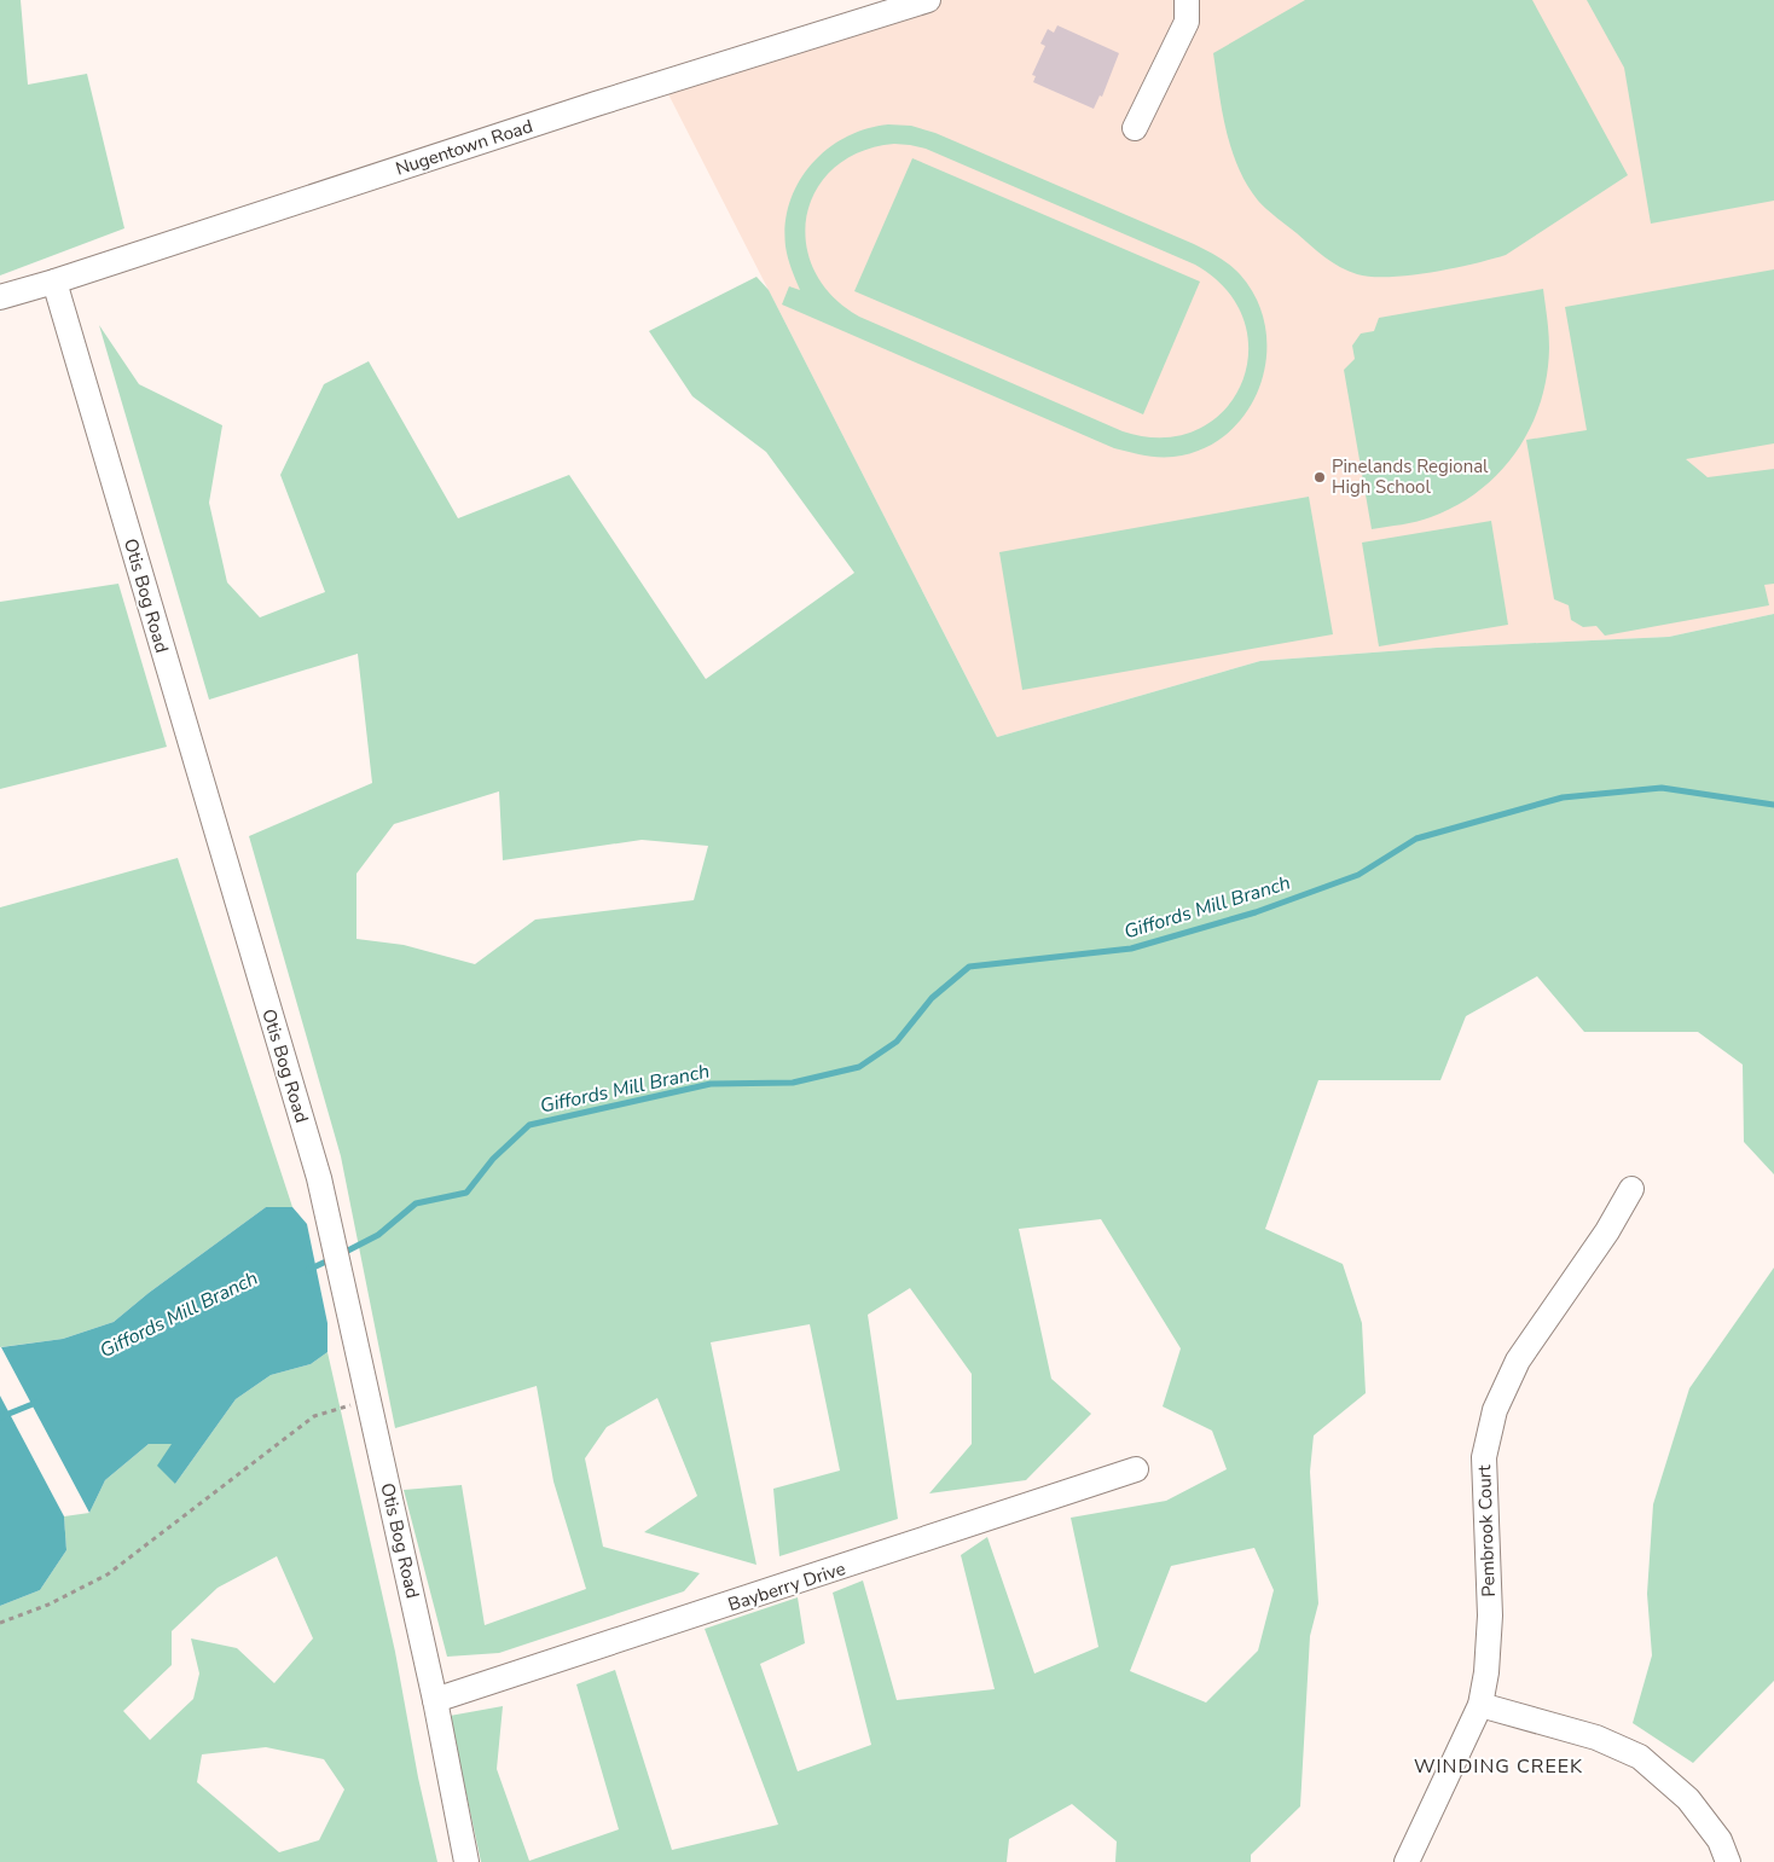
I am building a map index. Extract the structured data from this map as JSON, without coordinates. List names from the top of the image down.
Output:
{
  "streets": {
    "street": [
      "Nugentown Road",
      "Otis Bog Road",
      "Pembrook Court",
      "Bayberry Drive"
    ]
  },
  "crossings": [
    ["Nugentown Road", "Otis Bog Road"],
    ["Otis Bog Road", "Bayberry Drive"]
  ],
  "districts": ["WINDING CREEK"],
  "water": ["Giffords Mill Branch"],
  "places": ["Pinelands Regional High School"]
}
